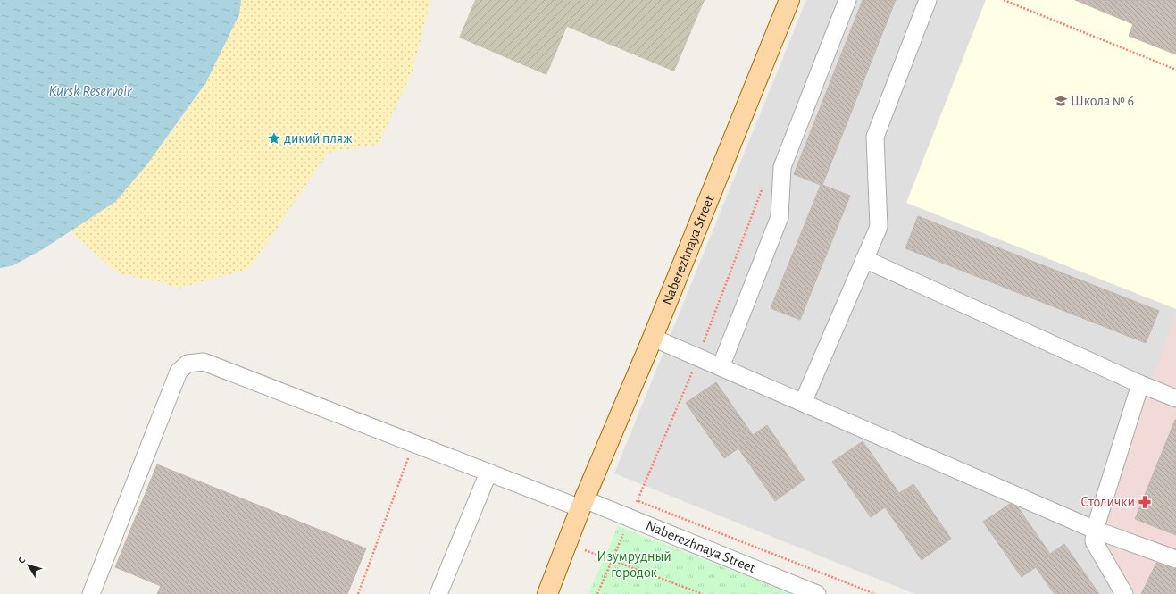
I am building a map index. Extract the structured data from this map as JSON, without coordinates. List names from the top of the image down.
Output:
{
  "streets": {
    "main road": ["Naberezhnaya Street"]
  },
  "water": ["Kursk Reservoir"],
  "parks": ["Изумрудный городок"],
  "places": {
    "school or university": ["Школа № 6"],
    "place": ["дикий пляж"],
    "pharmacy": ["Столички"]
  },
  "north": "top left"
}
